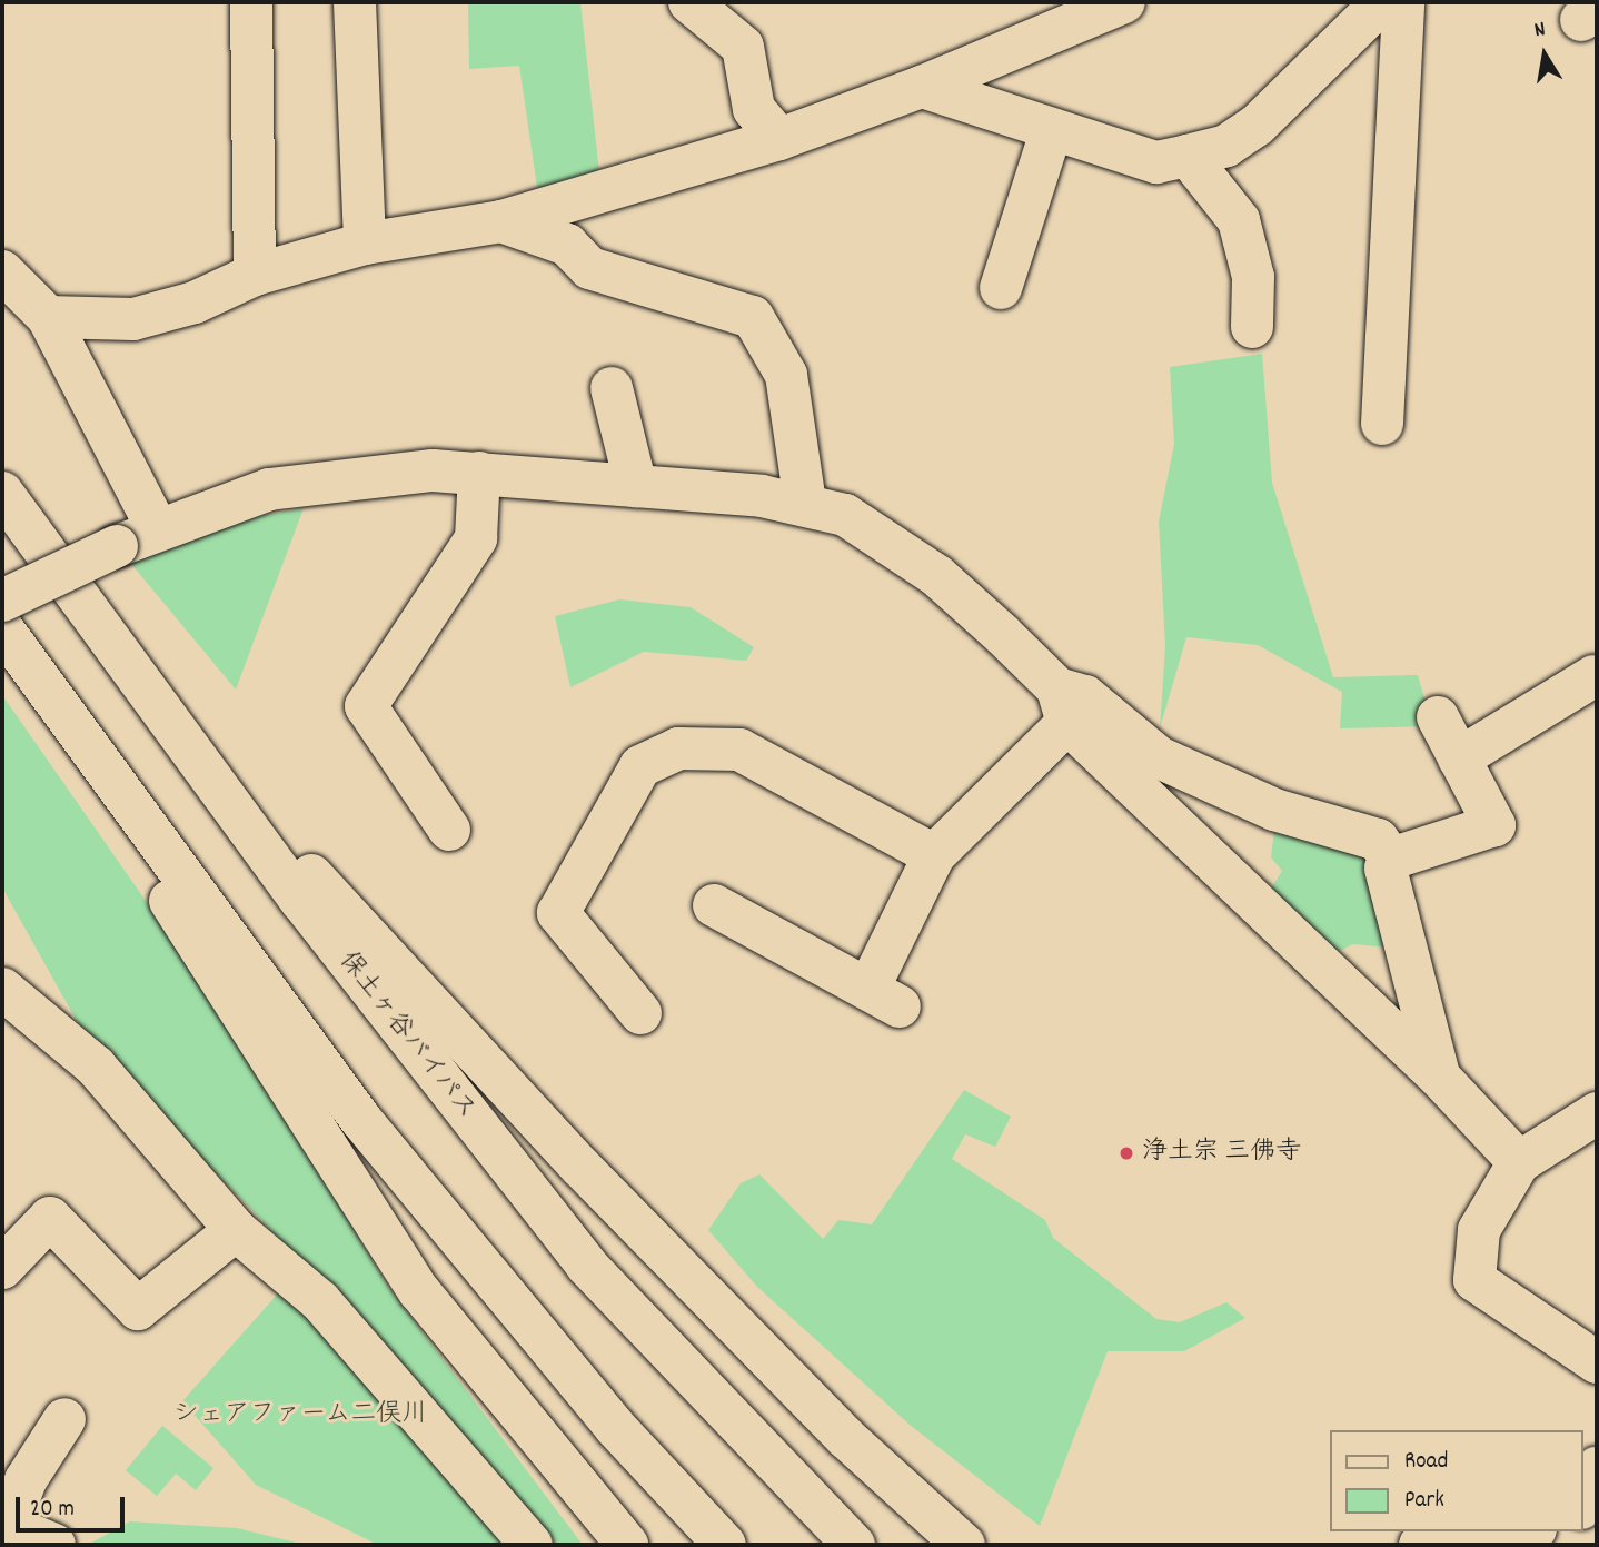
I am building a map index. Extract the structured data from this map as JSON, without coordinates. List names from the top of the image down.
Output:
{
  "streets": {
    "main road": ["保土ヶ谷バイパス"]
  },
  "parks": ["シェアファーム二俣川"],
  "places": ["浄土宗 三佛寺"],
  "legend": ["Road", "Park"],
  "scale_bar": "20 m",
  "north": "top"
}
